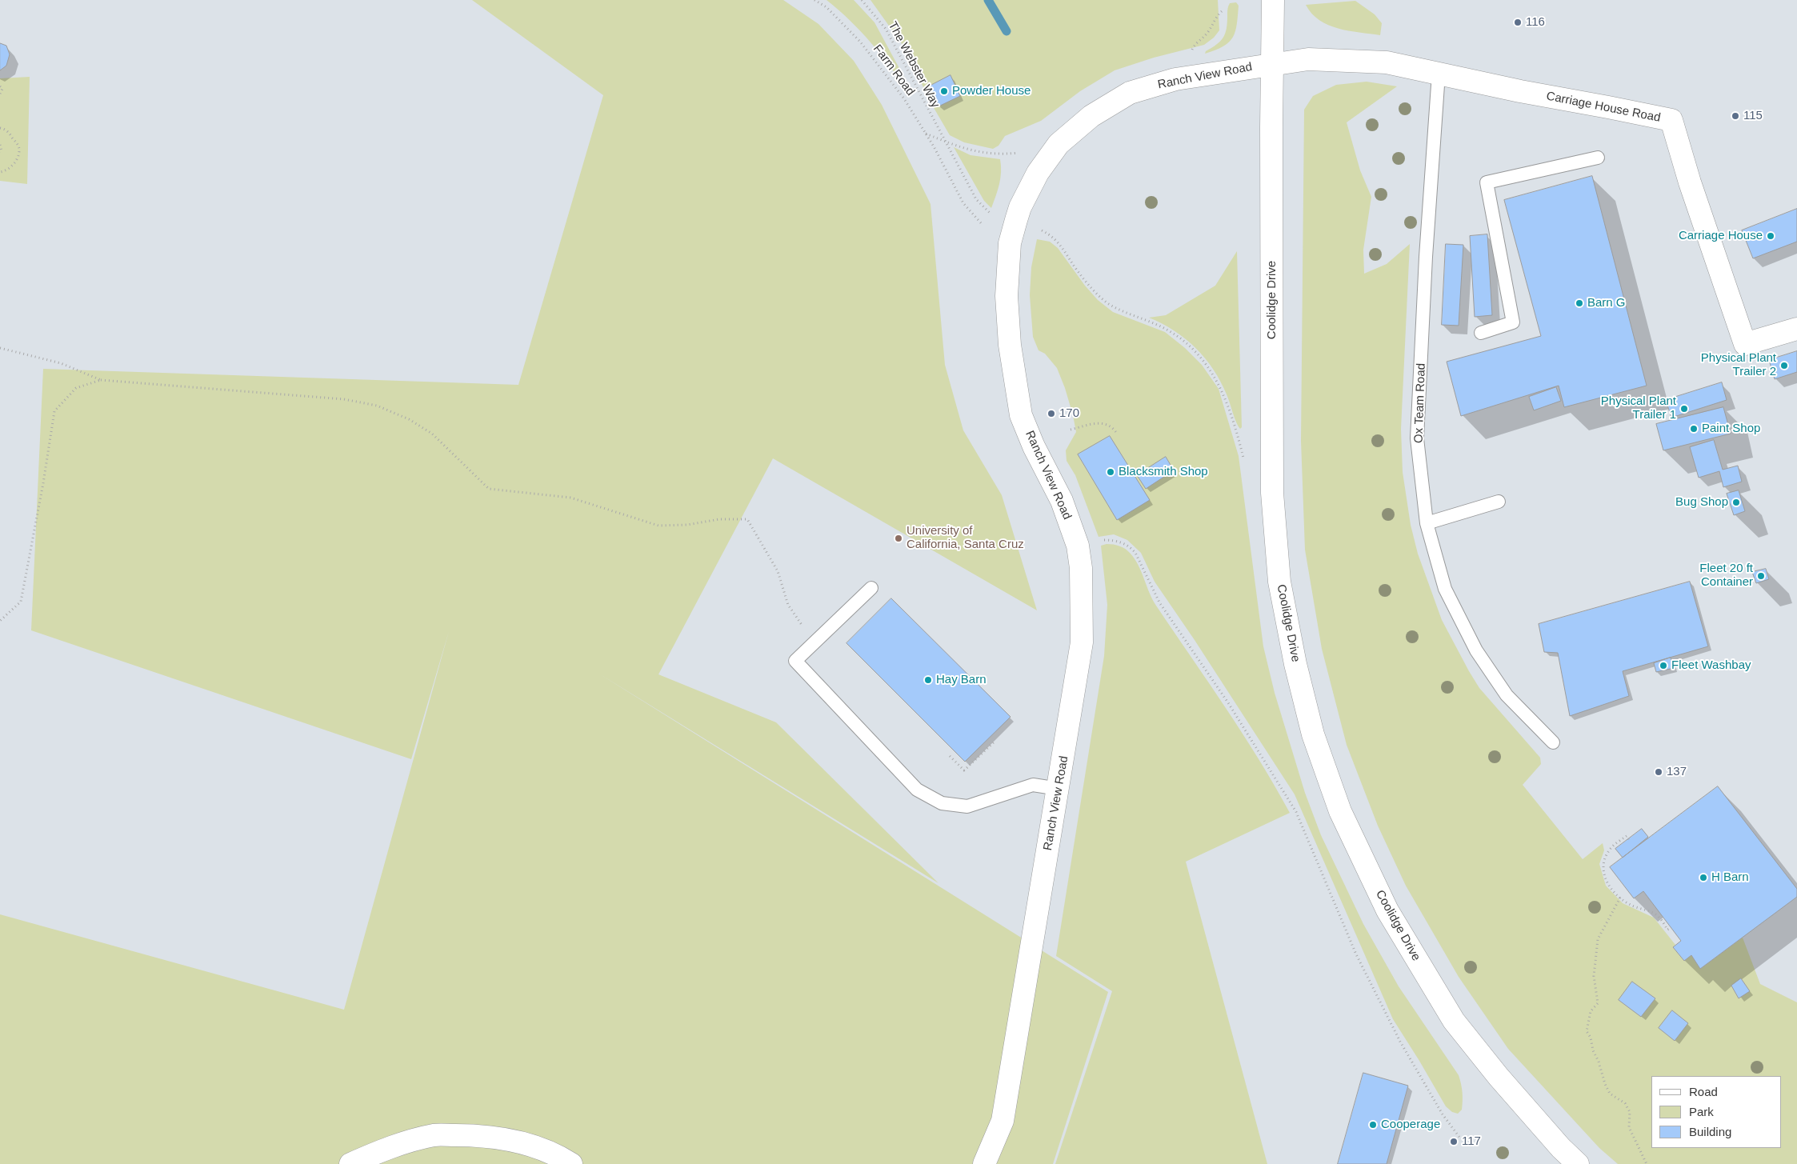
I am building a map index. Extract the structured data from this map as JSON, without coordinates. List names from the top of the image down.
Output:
{
  "streets": {
    "street": ["Ranch View Road", "Carriage House Road", "Coolidge Drive"],
    "lane": ["Ox Team Road"],
    "path": ["The Webster Way", "Farm Road"]
  },
  "crossings": [
    ["Ranch View Road", "Carriage House Road"],
    ["Ranch View Road", "Coolidge Drive"],
    ["Carriage House Road", "Coolidge Drive"],
    ["Carriage House Road", "Ox Team Road"]
  ],
  "places": [
    "116",
    "Powder House",
    "115",
    "Carriage House",
    "Barn G",
    "Physical Plant Trailer 2",
    "Physical Plant Trailer 1",
    "170",
    "Paint Shop",
    "Blacksmith Shop",
    "Bug Shop",
    "University of California, Santa Cruz",
    "Fleet 20 ft Container",
    "Fleet Washbay",
    "Hay Barn",
    "137",
    "H Barn",
    "Cooperage",
    "117"
  ],
  "legend": ["Road", "Park", "Building"]
}
